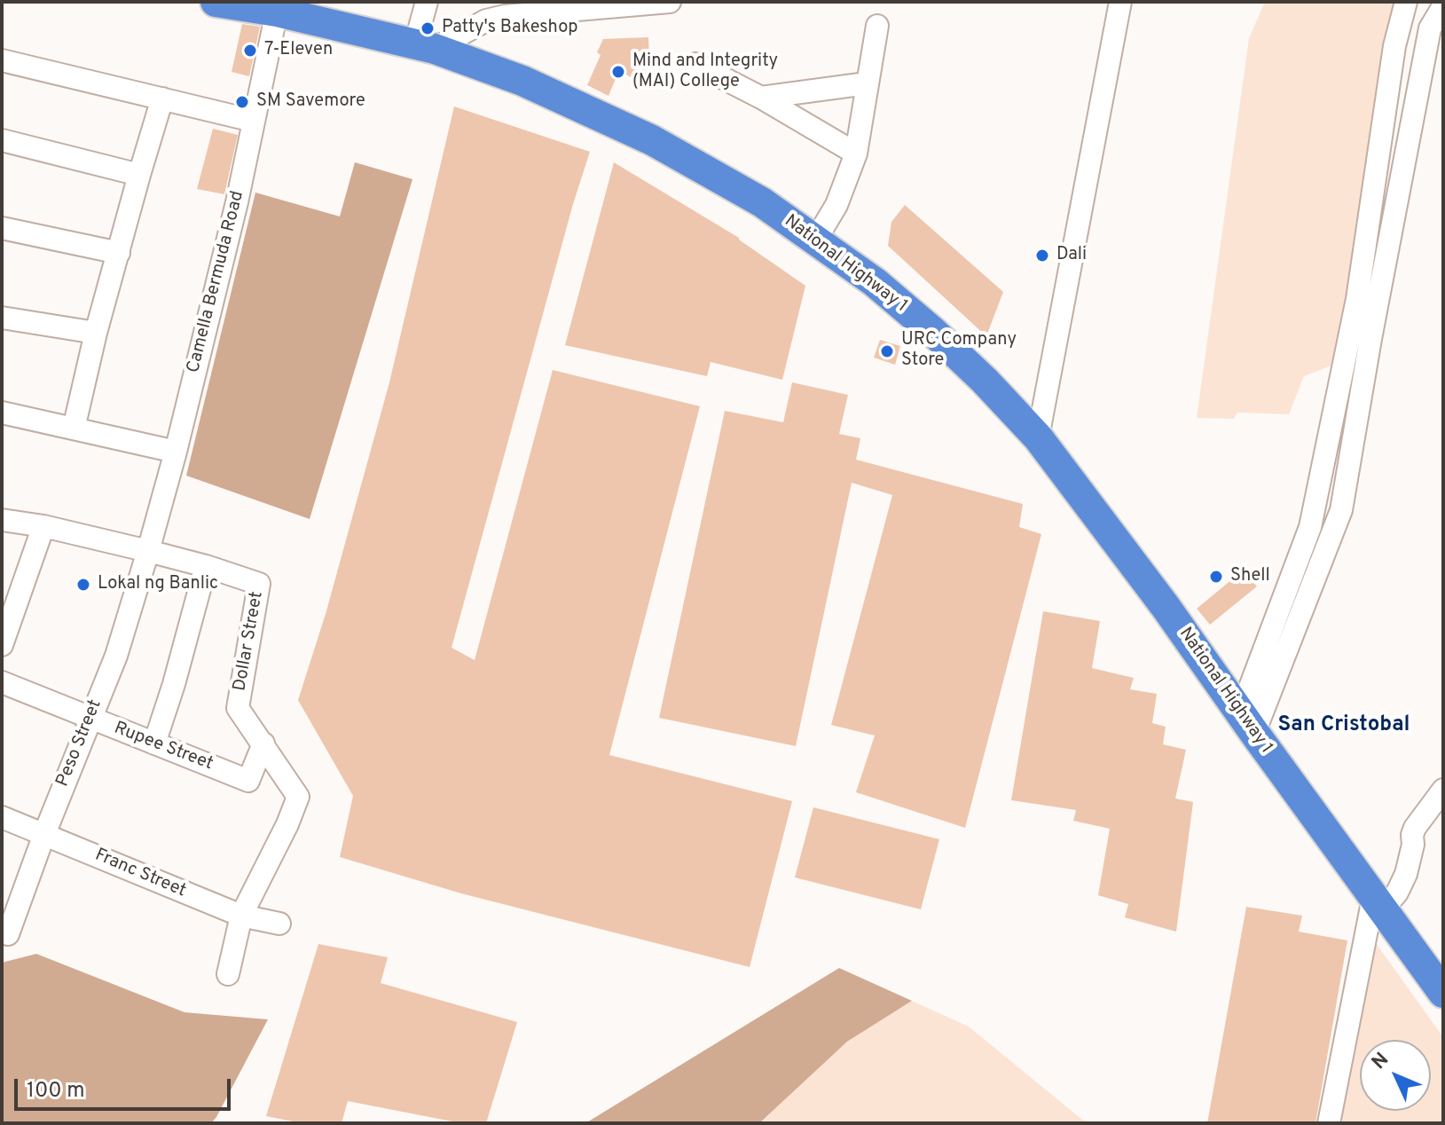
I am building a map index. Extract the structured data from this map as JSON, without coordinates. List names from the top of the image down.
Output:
{
  "streets": {
    "highway": ["National Highway 1"],
    "street": [
      "Camella Bermuda Road",
      "Dollar Street",
      "Peso Street",
      "Rupee Street",
      "Franc Street"
    ]
  },
  "crossings": [
    ["National Highway 1", "Camella Bermuda Road"],
    ["Camella Bermuda Road", "Dollar Street"],
    ["Camella Bermuda Road", "Peso Street"],
    ["Dollar Street", "Peso Street"],
    ["Dollar Street", "Rupee Street"],
    ["Dollar Street", "Franc Street"],
    ["Peso Street", "Rupee Street"],
    ["Peso Street", "Franc Street"]
  ],
  "districts": ["San Cristobal"],
  "places": [
    "Patty's Bakeshop",
    "7-Eleven",
    "Mind and Integrity (MAI) College",
    "SM Savemore",
    "Dali",
    "URC Company Store",
    "Shell",
    "Lokal ng Banlic"
  ],
  "scale_bar": "100 m",
  "north": "top left"
}
